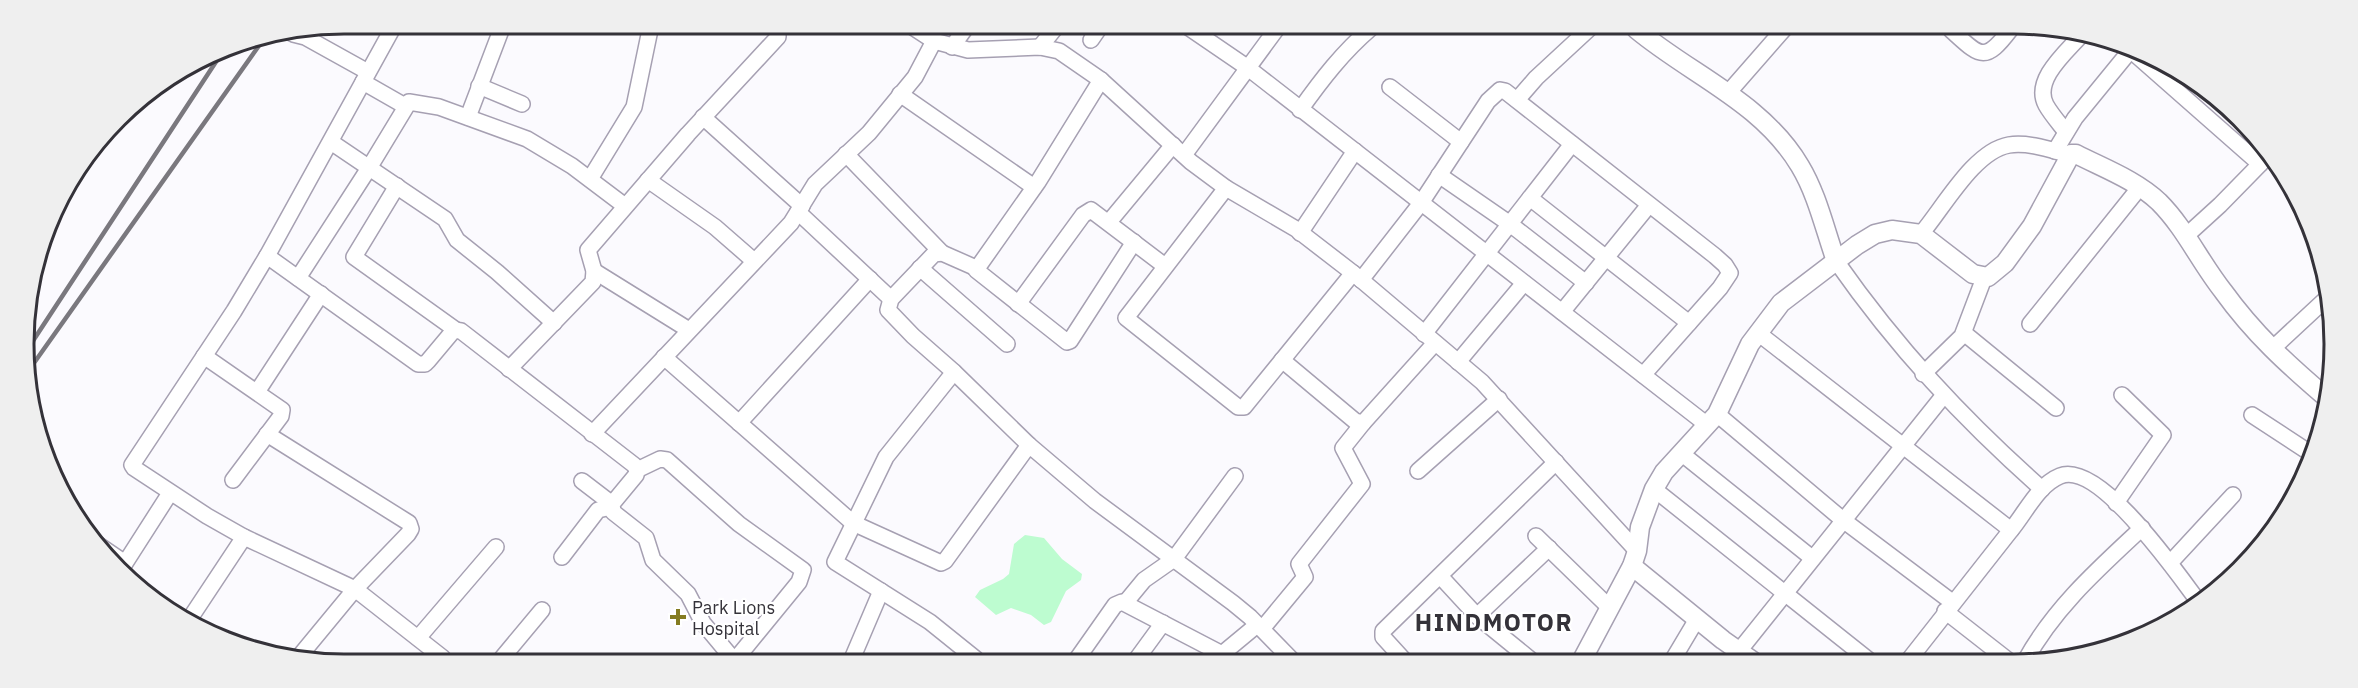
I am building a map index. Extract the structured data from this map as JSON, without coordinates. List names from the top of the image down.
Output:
{
  "districts": ["HINDMOTOR"],
  "places": {
    "health": ["Park Lions Hospital"]
  }
}
